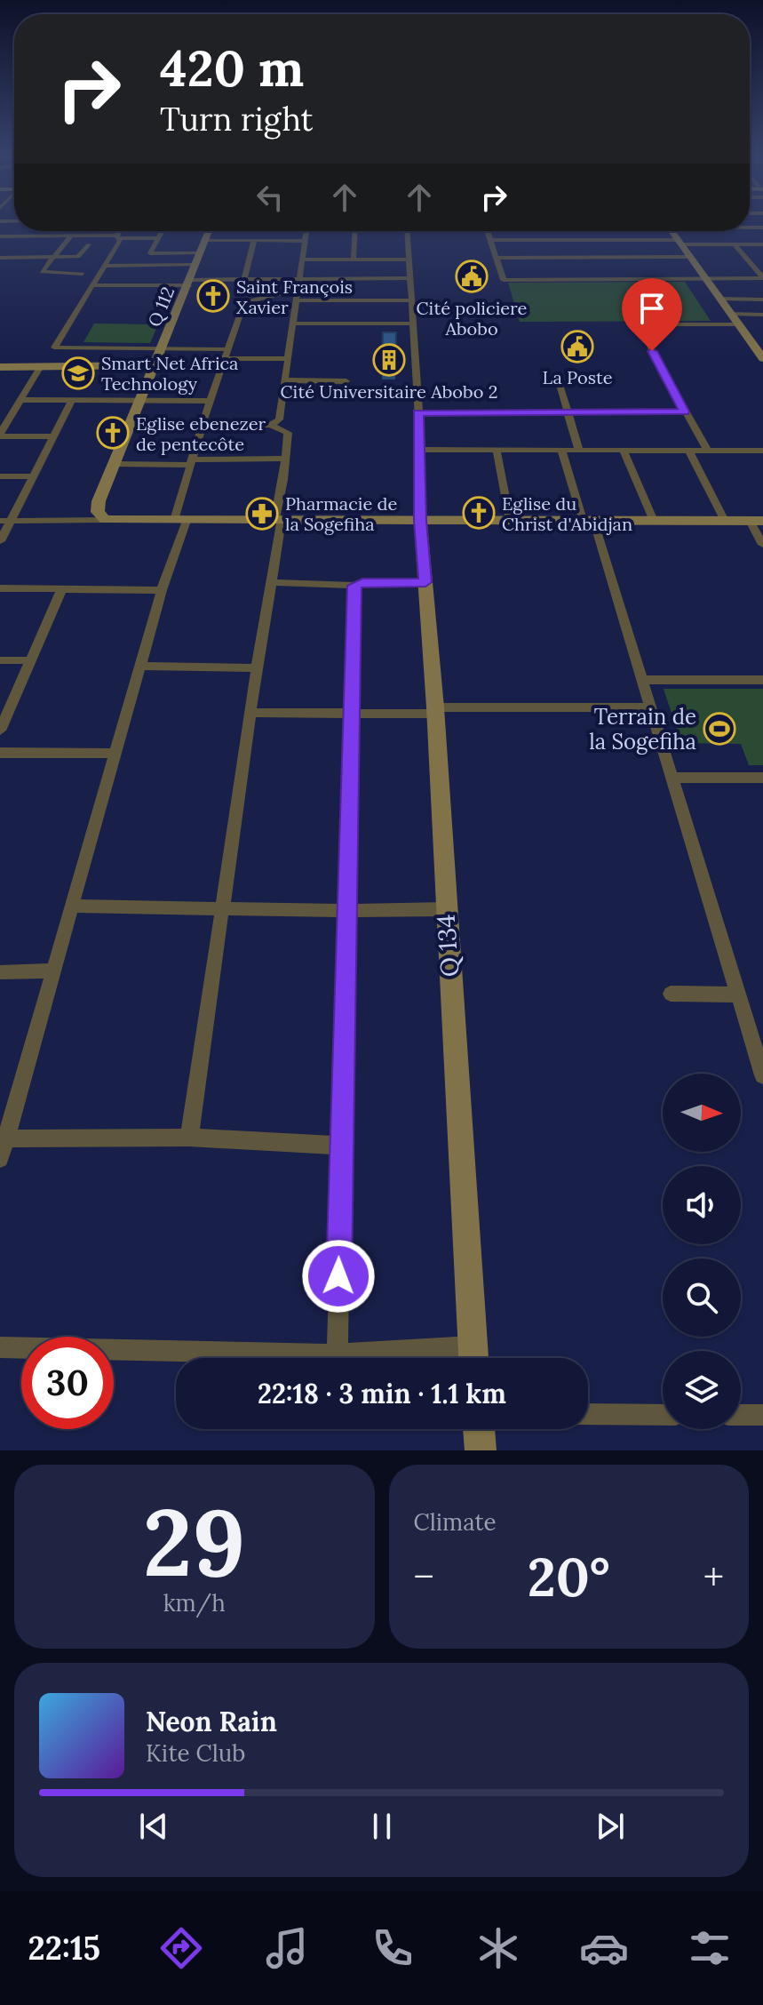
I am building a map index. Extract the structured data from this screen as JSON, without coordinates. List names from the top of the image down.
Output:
{
  "streets": {
    "street": ["Q 112", "Q 134"]
  },
  "places": {
    "public building": ["Cité policiere Abobo", "La Poste"],
    "church": ["Saint François Xavier", "Eglise ebenezer de pentecôte", "Eglise du Christ d'Abidjan"],
    "building": ["Cité Universitaire Abobo 2"],
    "school or university": ["Smart Net Africa Technology"],
    "pharmacy": ["Pharmacie de la Sogefiha"],
    "sports": ["Terrain de la Sogefiha"]
  },
  "north": "right",
  "page": {
    "turn": ["420 m", "Turn right"],
    "limit": "30",
    "trip": "22:18 · 3 min · 1.1 km",
    "tile": [
      ["29", "km/h"],
      "Climate"
    ],
    "heat": ["−", "20°", "+"],
    "song": ["Neon Rain", "Kite Club"],
    "tabs": "22:15"
  }
}
